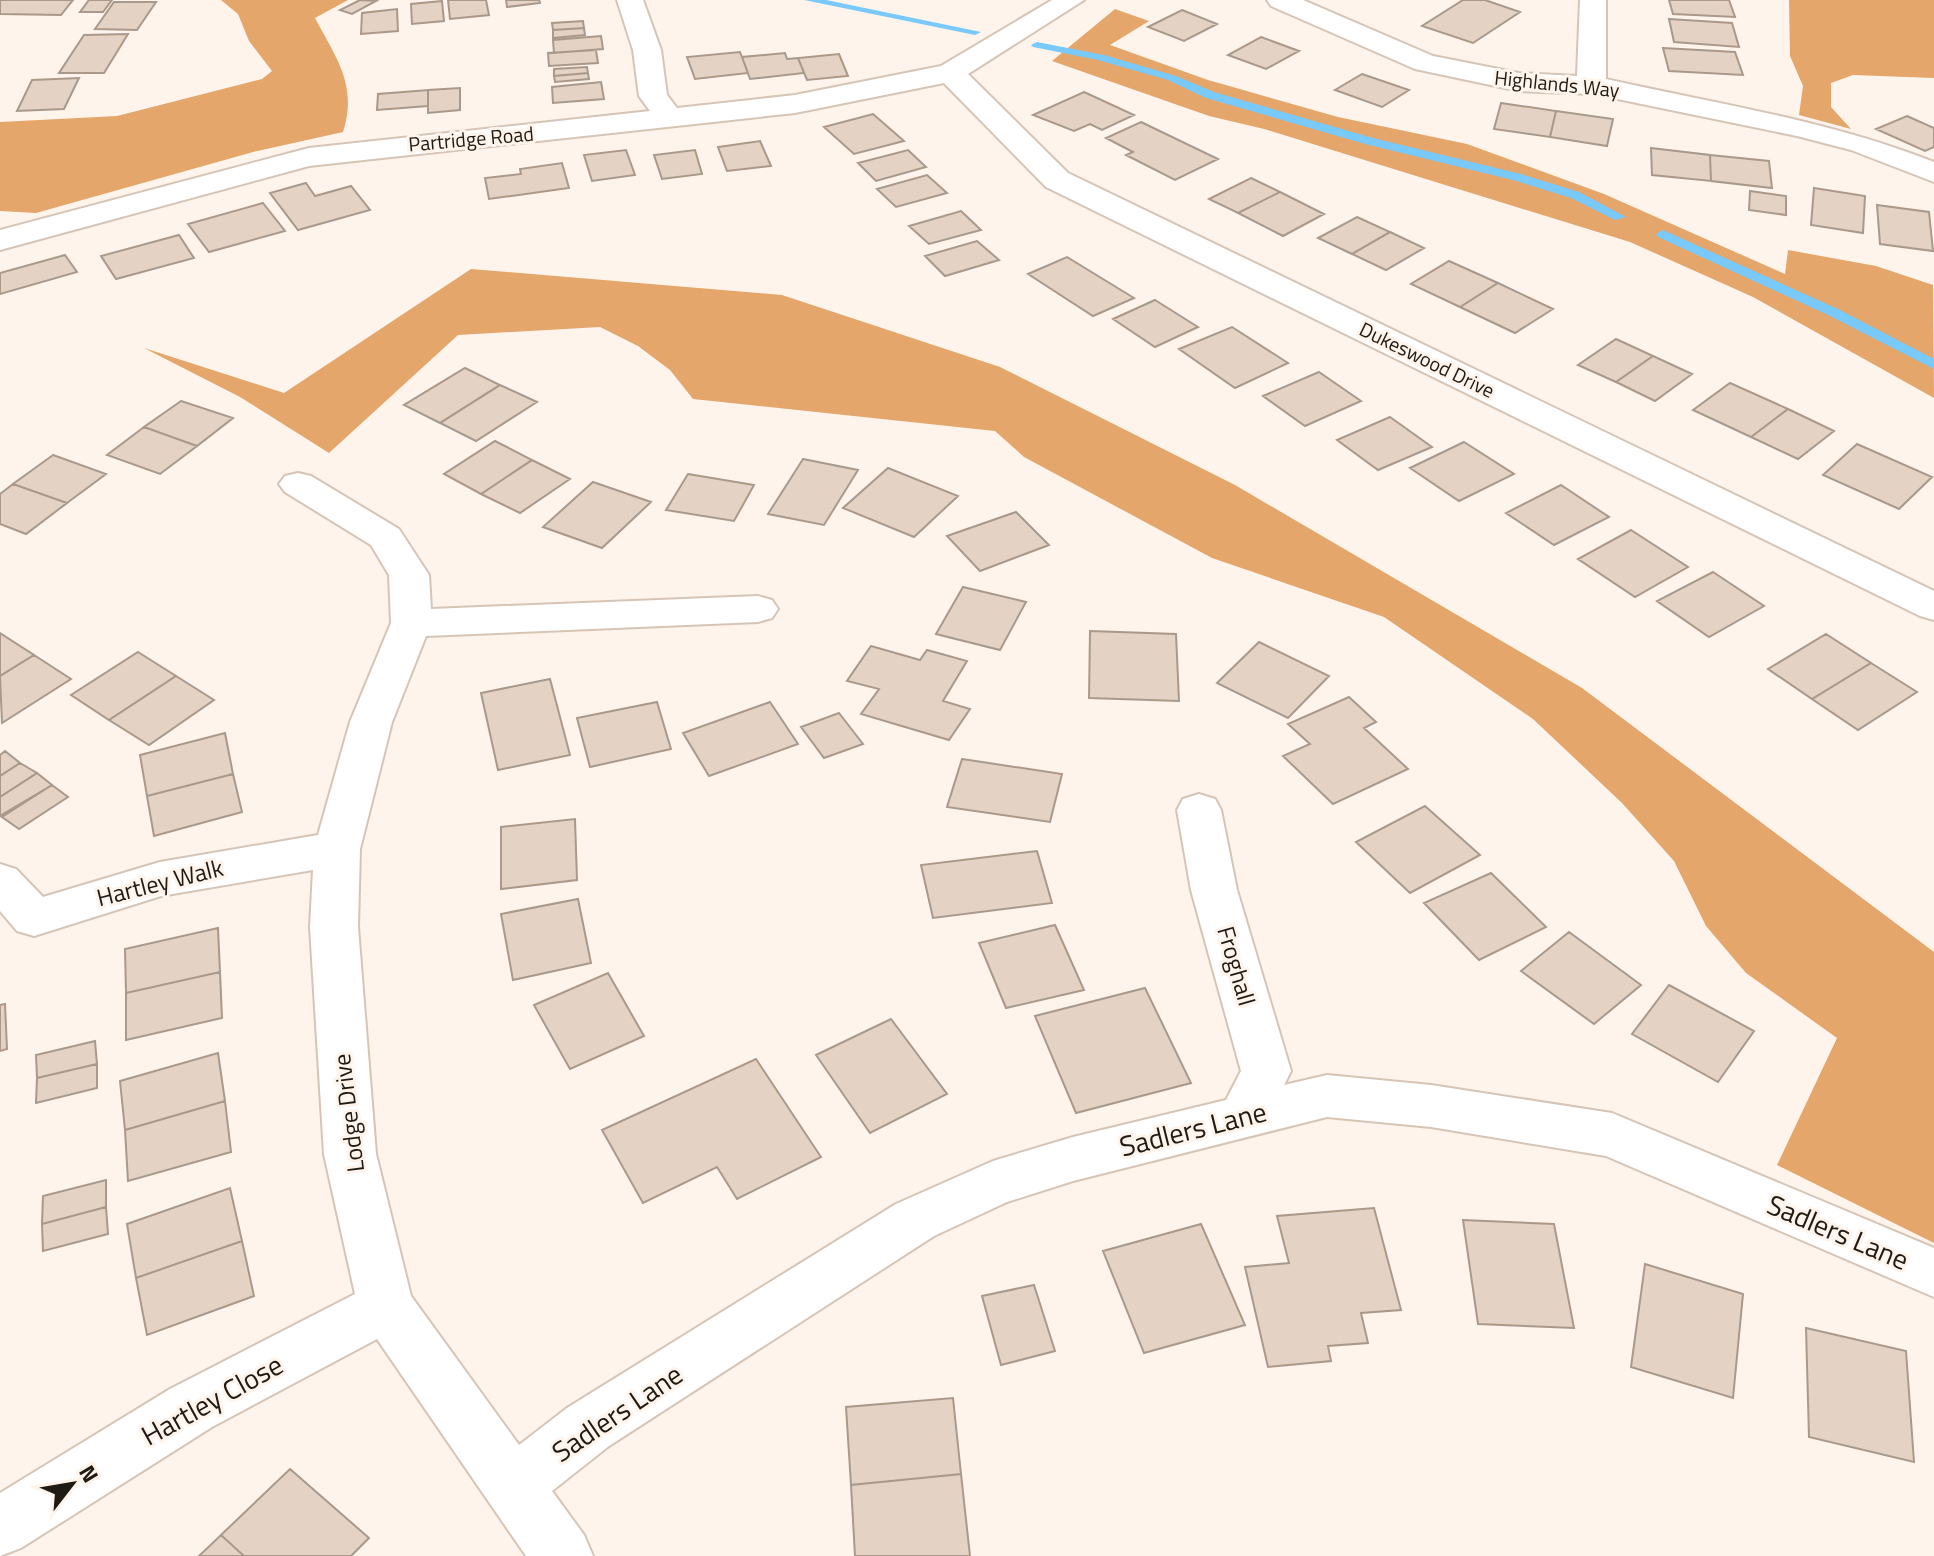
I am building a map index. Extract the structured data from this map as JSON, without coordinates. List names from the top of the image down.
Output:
{
  "streets": {
    "street": [
      "Highlands Way",
      "Partridge Road",
      "Dukeswood Drive",
      "Hartley Walk",
      "Froghall",
      "Lodge Drive",
      "Sadlers Lane",
      "Hartley Close"
    ]
  },
  "crossings": [
    ["Partridge Road", "Dukeswood Drive"],
    ["Hartley Walk", "Lodge Drive"],
    ["Froghall", "Sadlers Lane"],
    ["Lodge Drive", "Sadlers Lane"],
    ["Lodge Drive", "Hartley Close"]
  ],
  "north": "top right"
}
